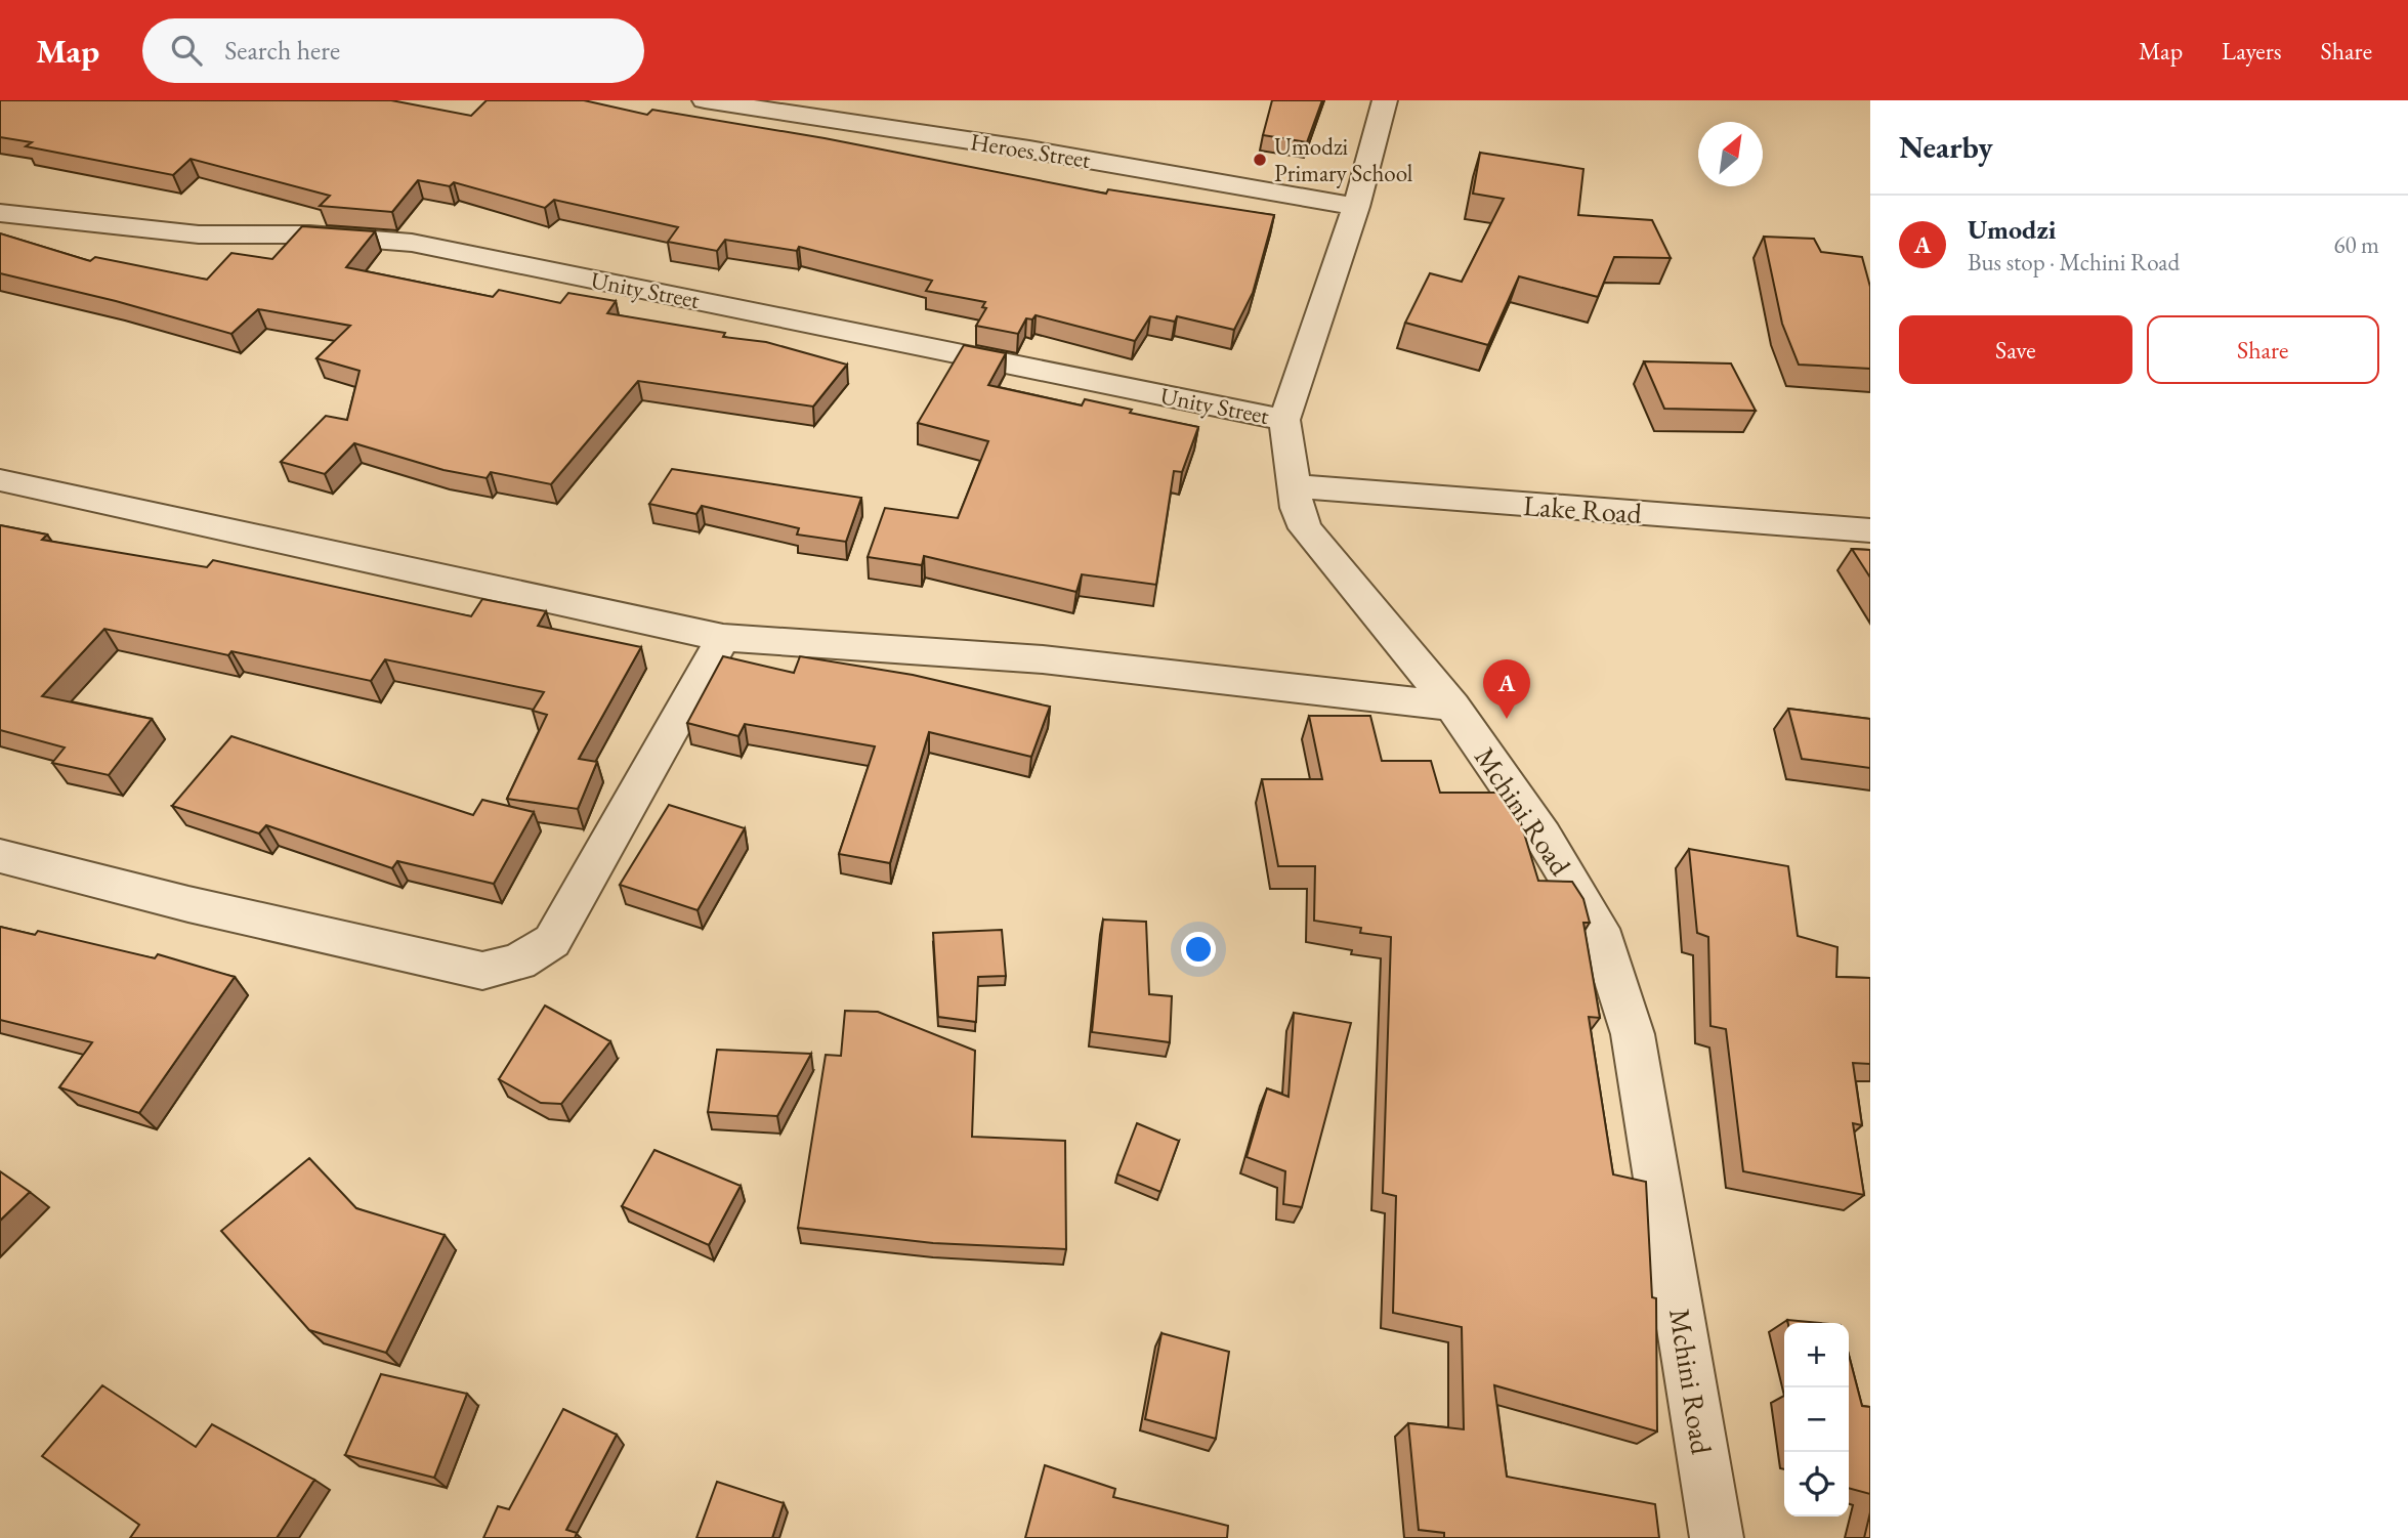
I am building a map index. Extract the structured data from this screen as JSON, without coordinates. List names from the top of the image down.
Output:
{
  "streets": {
    "street": [
      "Heroes Street",
      "Unity Street",
      "Lake Road",
      "Mchini Road"
    ]
  },
  "crossings": [
    ["Heroes Street", "Mchini Road"],
    ["Unity Street", "Mchini Road"],
    ["Lake Road", "Mchini Road"]
  ],
  "places": ["Umodzi Primary School"],
  "north": "top right",
  "page": {
    "header": "Map",
    "search": "Search here",
    "nav": ["Map", "Layers", "Share"],
    "heading": "Nearby",
    "list": [
      {
        "mark": "A",
        "name": "Umodzi",
        "note": "Bus stop · Mchini Road",
        "value": "60 m"
      }
    ],
    "buttons": ["Save", "Share"],
    "pins": "A",
    "map_buttons": ["+", "−"]
  }
}
